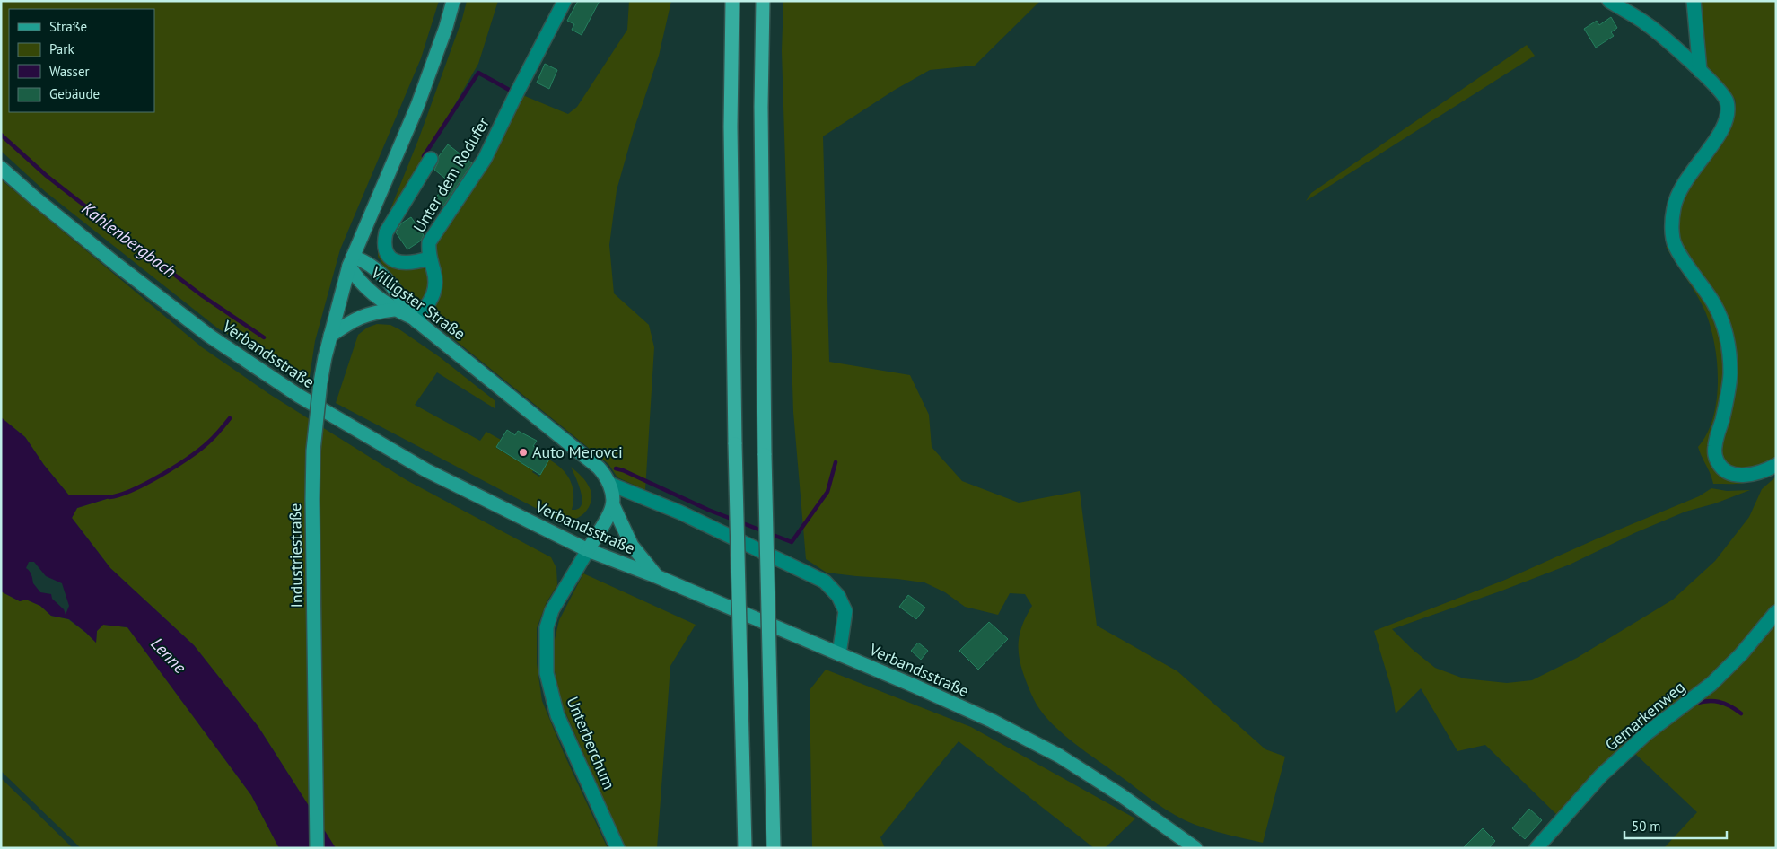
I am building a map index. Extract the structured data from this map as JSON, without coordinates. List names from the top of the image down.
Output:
{
  "streets": {
    "main road": ["Villigster Straße", "Verbandsstraße", "Industriestraße"],
    "street": ["Unter dem Rodufer", "Gemarkenweg", "Unterberchum"]
  },
  "crossings": [
    ["Unter dem Rodufer", "Villigster Straße"],
    ["Villigster Straße", "Verbandsstraße"],
    ["Villigster Straße", "Industriestraße"],
    ["Verbandsstraße", "Unterberchum"]
  ],
  "water": ["Kahlenbergbach", "Lenne"],
  "places": ["Auto Merovci"],
  "legend": [
    "Straße",
    "Park",
    "Wasser",
    "Gebäude"
  ],
  "scale_bar": "50 m"
}
